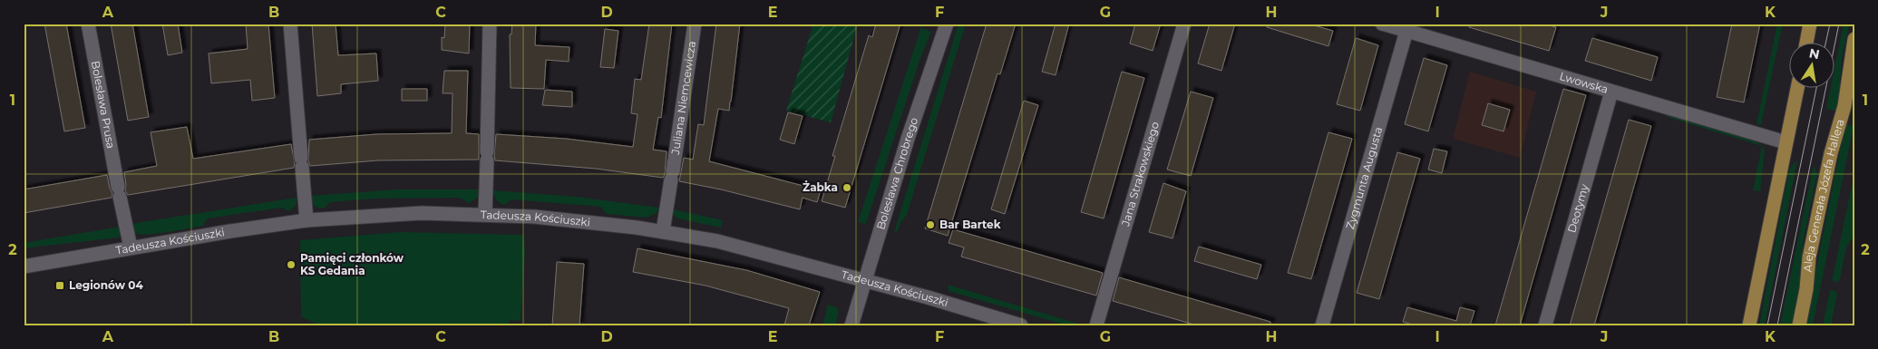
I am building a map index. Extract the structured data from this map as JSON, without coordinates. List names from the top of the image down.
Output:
{
  "streets": {
    "main road": ["Aleja Generała Józefa Hallera"],
    "street": [
      "Lwowska",
      "Juliana Niemcewicza",
      "Bolesława Prusa",
      "Bolesława Chrobrego",
      "Jana Strakowskiego",
      "Zygmunta Augusta",
      "Deotymy",
      "Tadeusza Kościuszki"
    ]
  },
  "crossings": [
    ["Lwowska", "Zygmunta Augusta"],
    ["Lwowska", "Deotymy"],
    ["Juliana Niemcewicza", "Tadeusza Kościuszki"],
    ["Bolesława Prusa", "Tadeusza Kościuszki"],
    ["Bolesława Chrobrego", "Tadeusza Kościuszki"]
  ],
  "places": {
    "other": ["Żabka", "Bar Bartek", "Pamięci członków KS Gedania"],
    "transit": ["Legionów 04"]
  },
  "north": "top",
  "grid": {
    "columns": [
      "A",
      "B",
      "C",
      "D",
      "E",
      "F",
      "G",
      "H",
      "I",
      "J",
      "K"
    ],
    "rows": ["1", "2"]
  }
}
